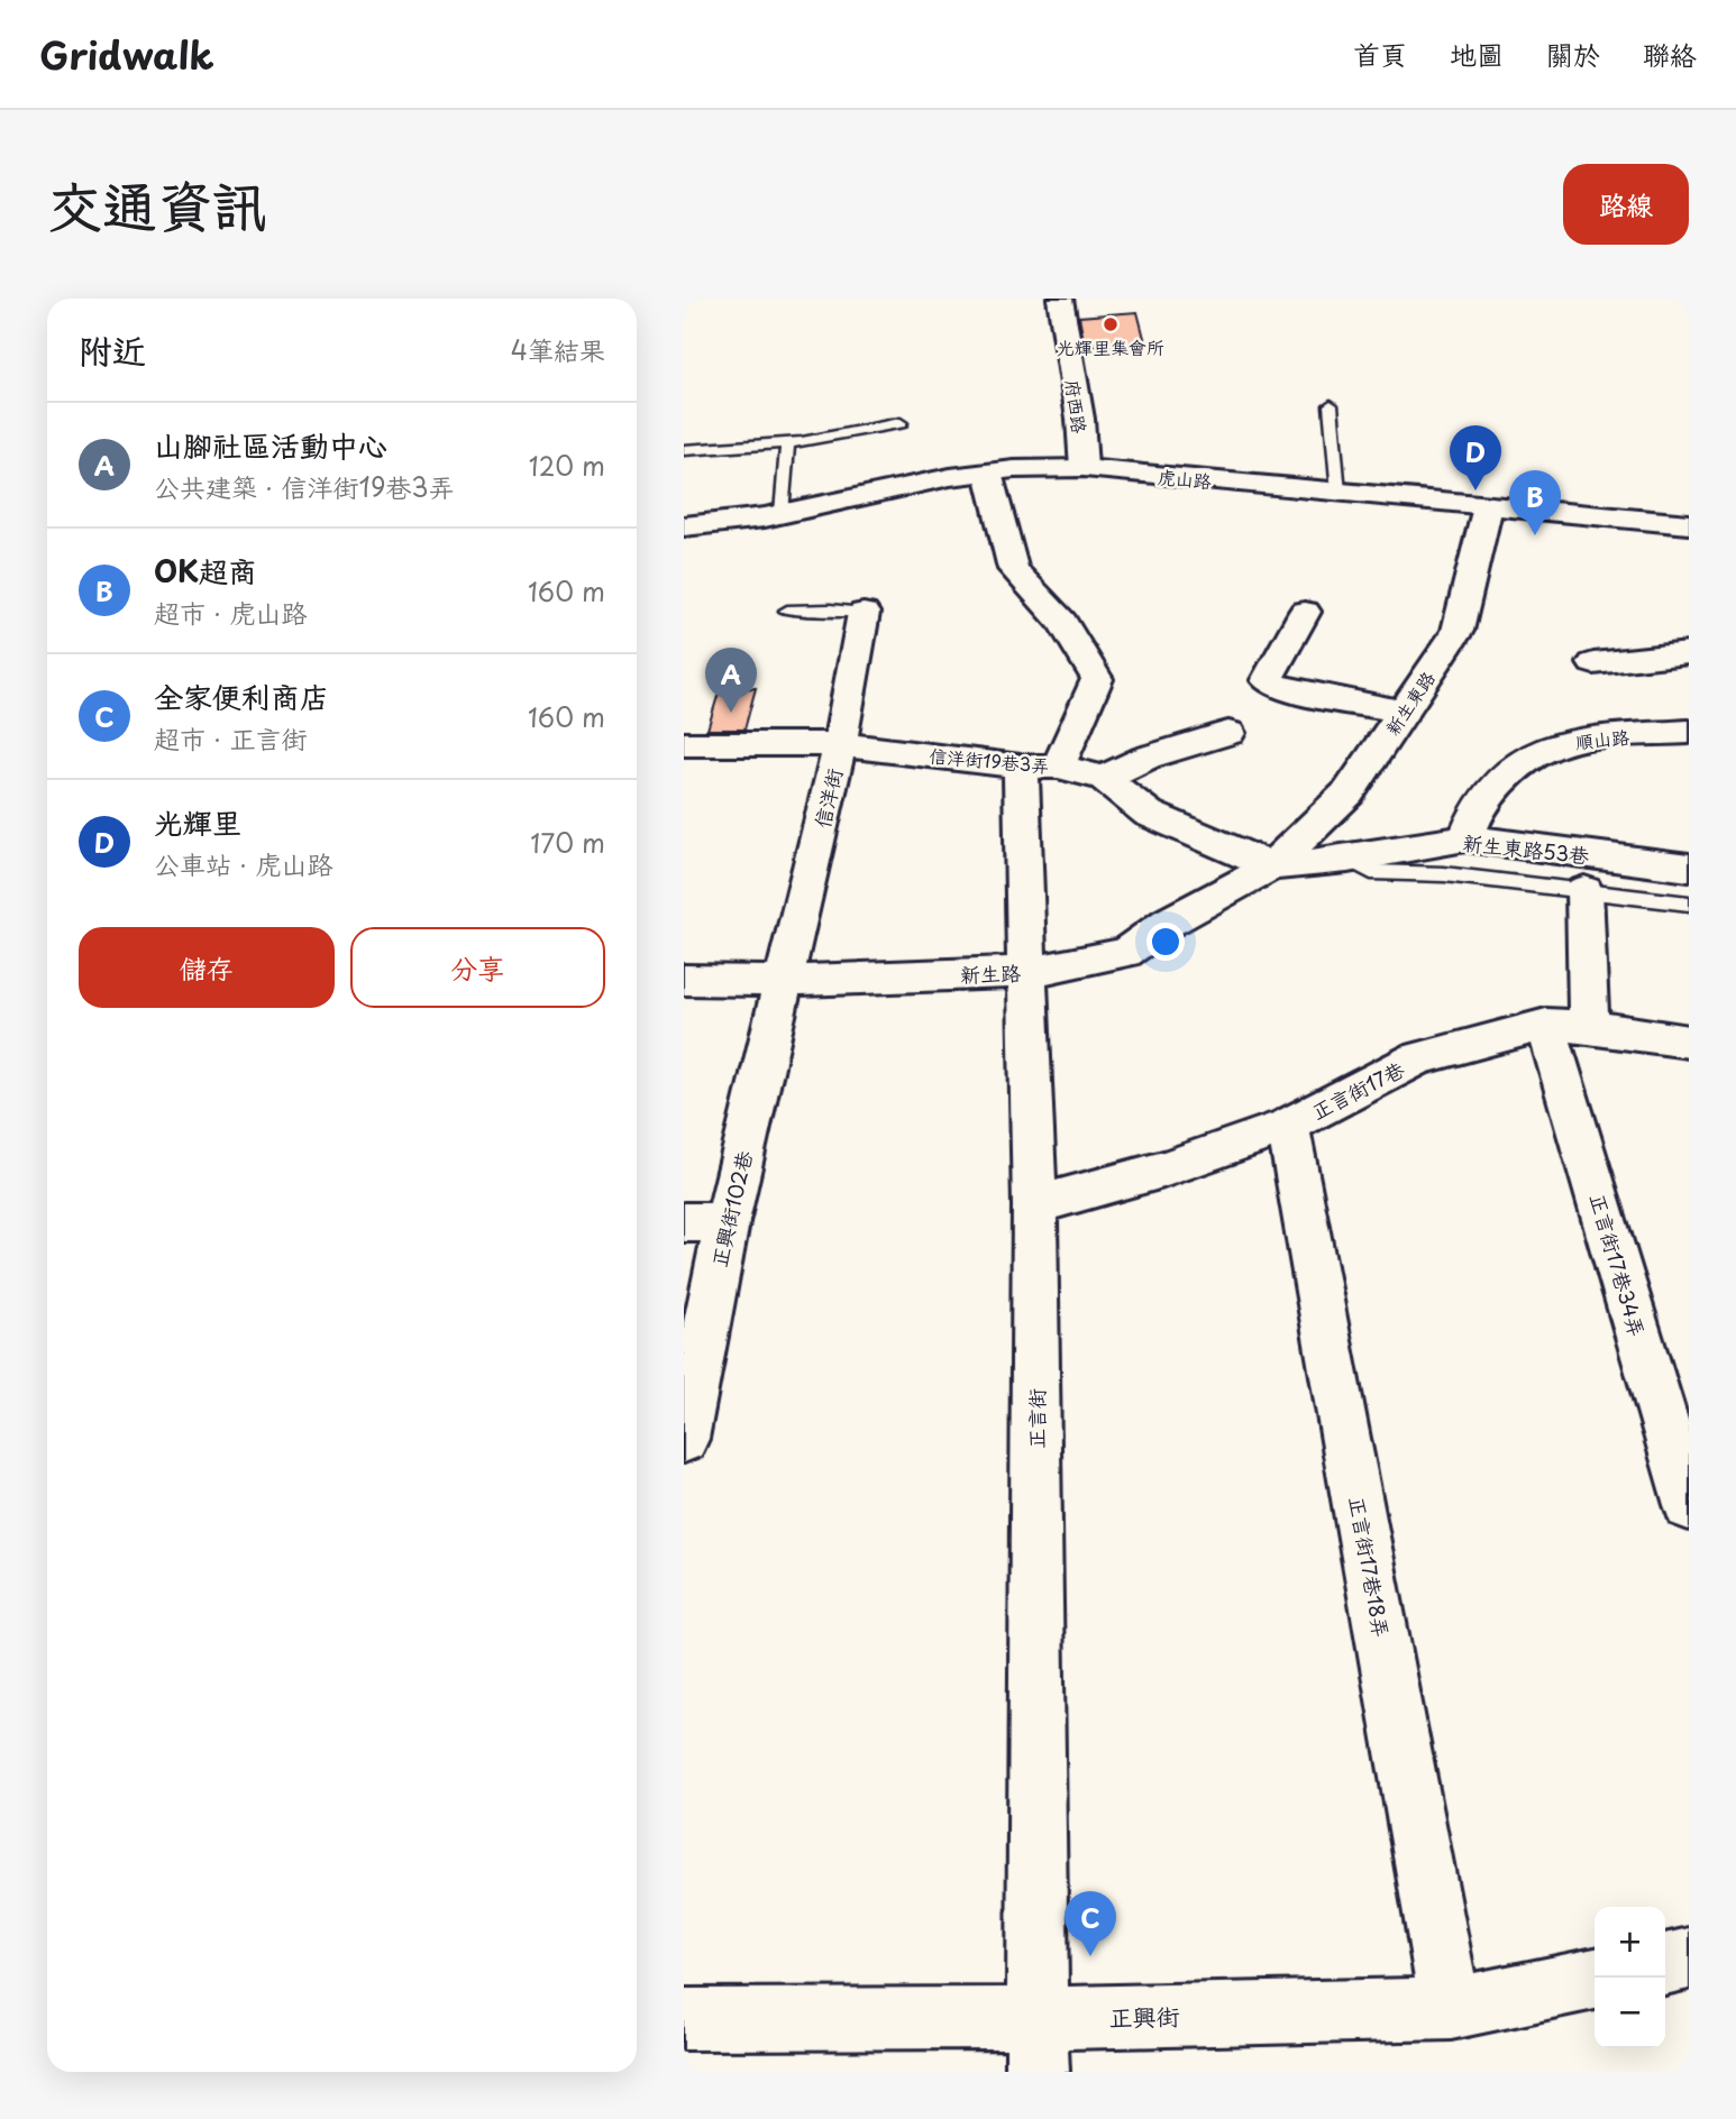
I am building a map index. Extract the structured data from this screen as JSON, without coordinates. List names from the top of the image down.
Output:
{
  "streets": {
    "street": [
      "府西路",
      "虎山路",
      "新生東路",
      "順山路",
      "信洋街19巷3弄",
      "信洋街",
      "新生東路53巷",
      "新生路",
      "正言街17巷",
      "正興街102巷",
      "正言街17巷34弄",
      "正言街",
      "正言街17巷18弄",
      "正興街"
    ]
  },
  "crossings": [
    ["府西路", "虎山路"],
    ["虎山路", "新生東路"],
    ["新生東路", "信洋街19巷3弄"],
    ["新生東路", "新生東路53巷"],
    ["新生東路", "新生路"],
    ["順山路", "新生東路53巷"],
    ["信洋街19巷3弄", "信洋街"],
    ["信洋街19巷3弄", "新生東路53巷"],
    ["信洋街19巷3弄", "新生路"],
    ["信洋街19巷3弄", "正言街"],
    ["信洋街", "新生路"],
    ["信洋街", "正興街102巷"],
    ["新生東路53巷", "新生路"],
    ["新生路", "正興街102巷"],
    ["新生路", "正言街"],
    ["正言街17巷", "正言街17巷34弄"],
    ["正言街17巷", "正言街"],
    ["正言街17巷", "正言街17巷18弄"],
    ["正言街", "正興街"],
    ["正言街17巷18弄", "正興街"]
  ],
  "places": ["光輝里集會所"],
  "page": {
    "header": "Gridwalk",
    "nav": [
      "首頁",
      "地圖",
      "關於",
      "聯絡"
    ],
    "title": "交通資訊",
    "buttons": [
      "路線",
      ["儲存", "分享"]
    ],
    "heading": ["附近", "4筆結果"],
    "list": [
      {
        "mark": "A",
        "name": "山腳社區活動中心",
        "note": "公共建築 · 信洋街19巷3弄",
        "value": "120 m"
      },
      {
        "mark": "B",
        "name": "OK超商",
        "note": "超市 · 虎山路",
        "value": "160 m"
      },
      {
        "mark": "C",
        "name": "全家便利商店",
        "note": "超市 · 正言街",
        "value": "160 m"
      },
      {
        "mark": "D",
        "name": "光輝里",
        "note": "公車站 · 虎山路",
        "value": "170 m"
      }
    ],
    "pins": [
      "D",
      "B",
      "A",
      "C"
    ],
    "map_buttons": ["+", "−"]
  }
}
